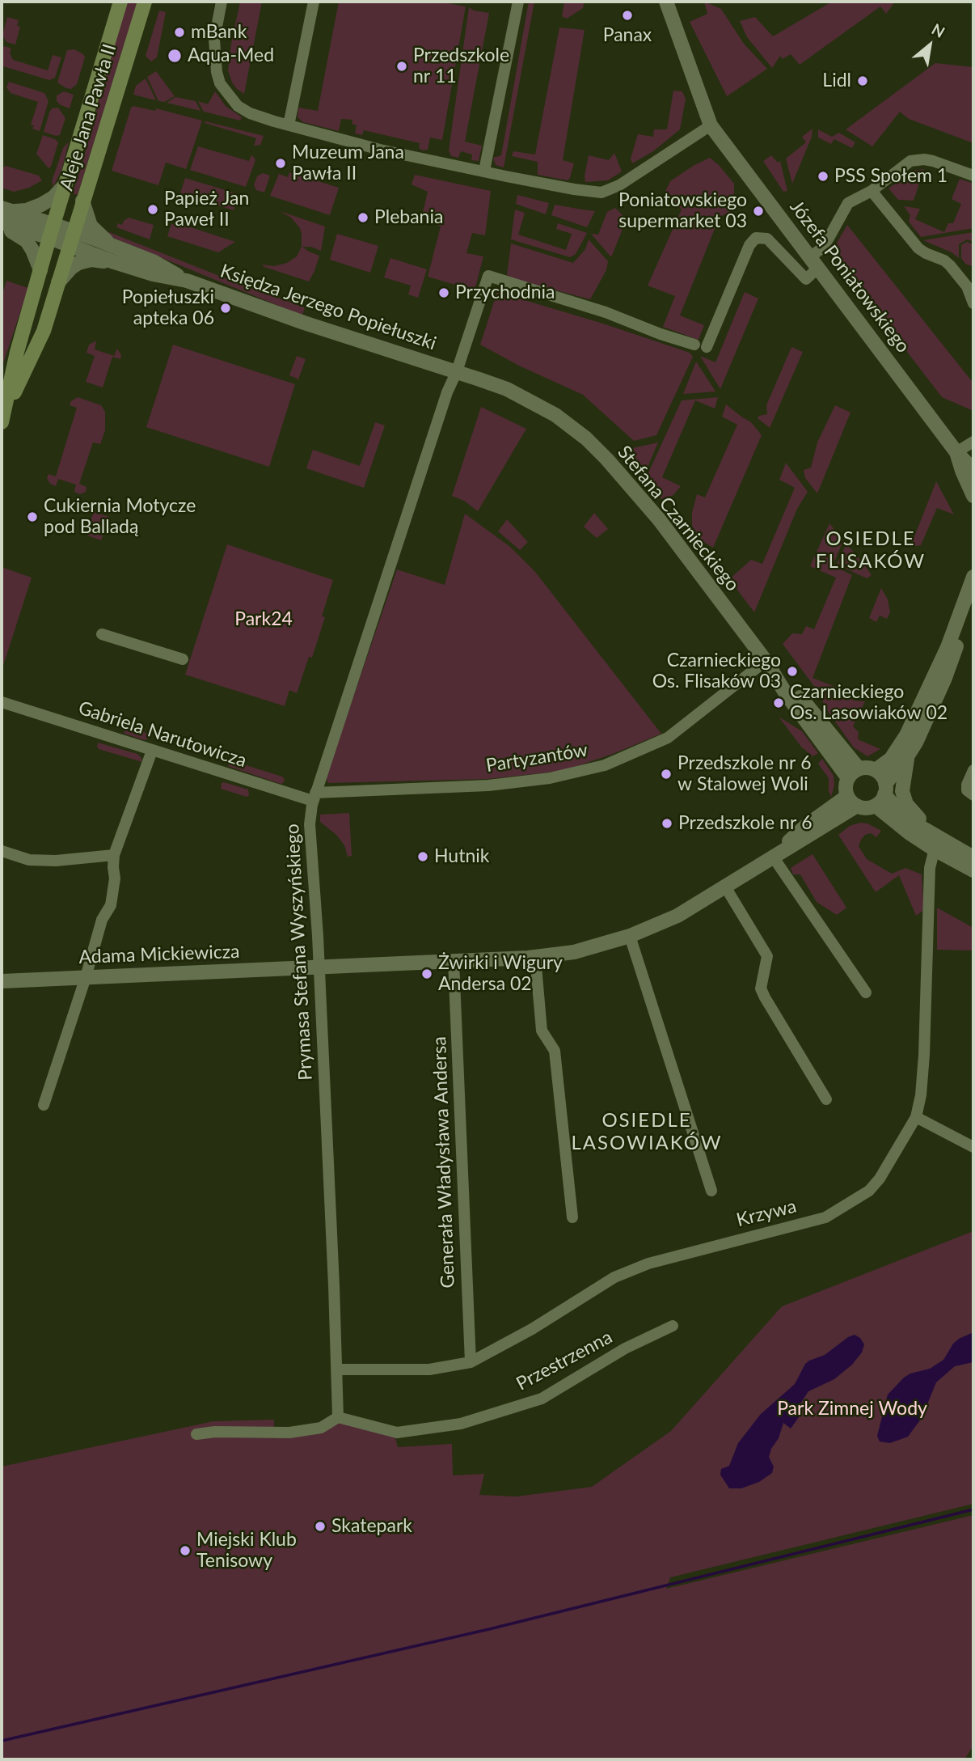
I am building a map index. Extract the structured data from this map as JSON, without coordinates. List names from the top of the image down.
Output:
{
  "streets": {
    "main road": ["Aleje Jana Pawła II"],
    "street": [
      "Józefa Poniatowskiego",
      "Księdza Jerzego Popiełuszki",
      "Stefana Czarnieckiego",
      "Gabriela Narutowicza",
      "Partyzantów",
      "Prymasa Stefana Wyszyńskiego",
      "Adama Mickiewicza",
      "Generała Władysława Andersa",
      "Krzywa",
      "Przestrzenna"
    ]
  },
  "crossings": [
    ["Aleje Jana Pawła II", "Księdza Jerzego Popiełuszki"],
    ["Józefa Poniatowskiego", "Prymasa Stefana Wyszyńskiego"],
    ["Księdza Jerzego Popiełuszki", "Stefana Czarnieckiego"],
    ["Księdza Jerzego Popiełuszki", "Prymasa Stefana Wyszyńskiego"],
    ["Stefana Czarnieckiego", "Partyzantów"],
    ["Stefana Czarnieckiego", "Prymasa Stefana Wyszyńskiego"],
    ["Stefana Czarnieckiego", "Adama Mickiewicza"],
    ["Gabriela Narutowicza", "Partyzantów"],
    ["Gabriela Narutowicza", "Prymasa Stefana Wyszyńskiego"],
    ["Partyzantów", "Prymasa Stefana Wyszyńskiego"],
    ["Prymasa Stefana Wyszyńskiego", "Adama Mickiewicza"],
    ["Prymasa Stefana Wyszyńskiego", "Krzywa"],
    ["Prymasa Stefana Wyszyńskiego", "Przestrzenna"],
    ["Adama Mickiewicza", "Generała Władysława Andersa"],
    ["Generała Władysława Andersa", "Krzywa"]
  ],
  "districts": ["OSIEDLE FLISAKÓW", "OSIEDLE LASOWIAKÓW"],
  "parks": ["Park24", "Park Zimnej Wody"],
  "places": [
    "Panax",
    "mBank",
    "Aqua-Med",
    "Przedszkole nr 11",
    "Lidl",
    "Muzeum Jana Pawła II",
    "PSS Społem 1",
    "Papież Jan Paweł II",
    "Poniatowskiego supermarket 03",
    "Plebania",
    "Przychodnia",
    "Popiełuszki apteka 06",
    "Cukiernia Motycze pod Balladą",
    "Czarnieckiego Os. Flisaków 03",
    "Czarnieckiego Os. Lasowiaków 02",
    "Przedszkole nr 6 w Stalowej Woli",
    "Przedszkole nr 6",
    "Hutnik",
    "Żwirki i Wigury Andersa 02",
    "Skatepark",
    "Miejski Klub Tenisowy"
  ],
  "north": "top right"
}
